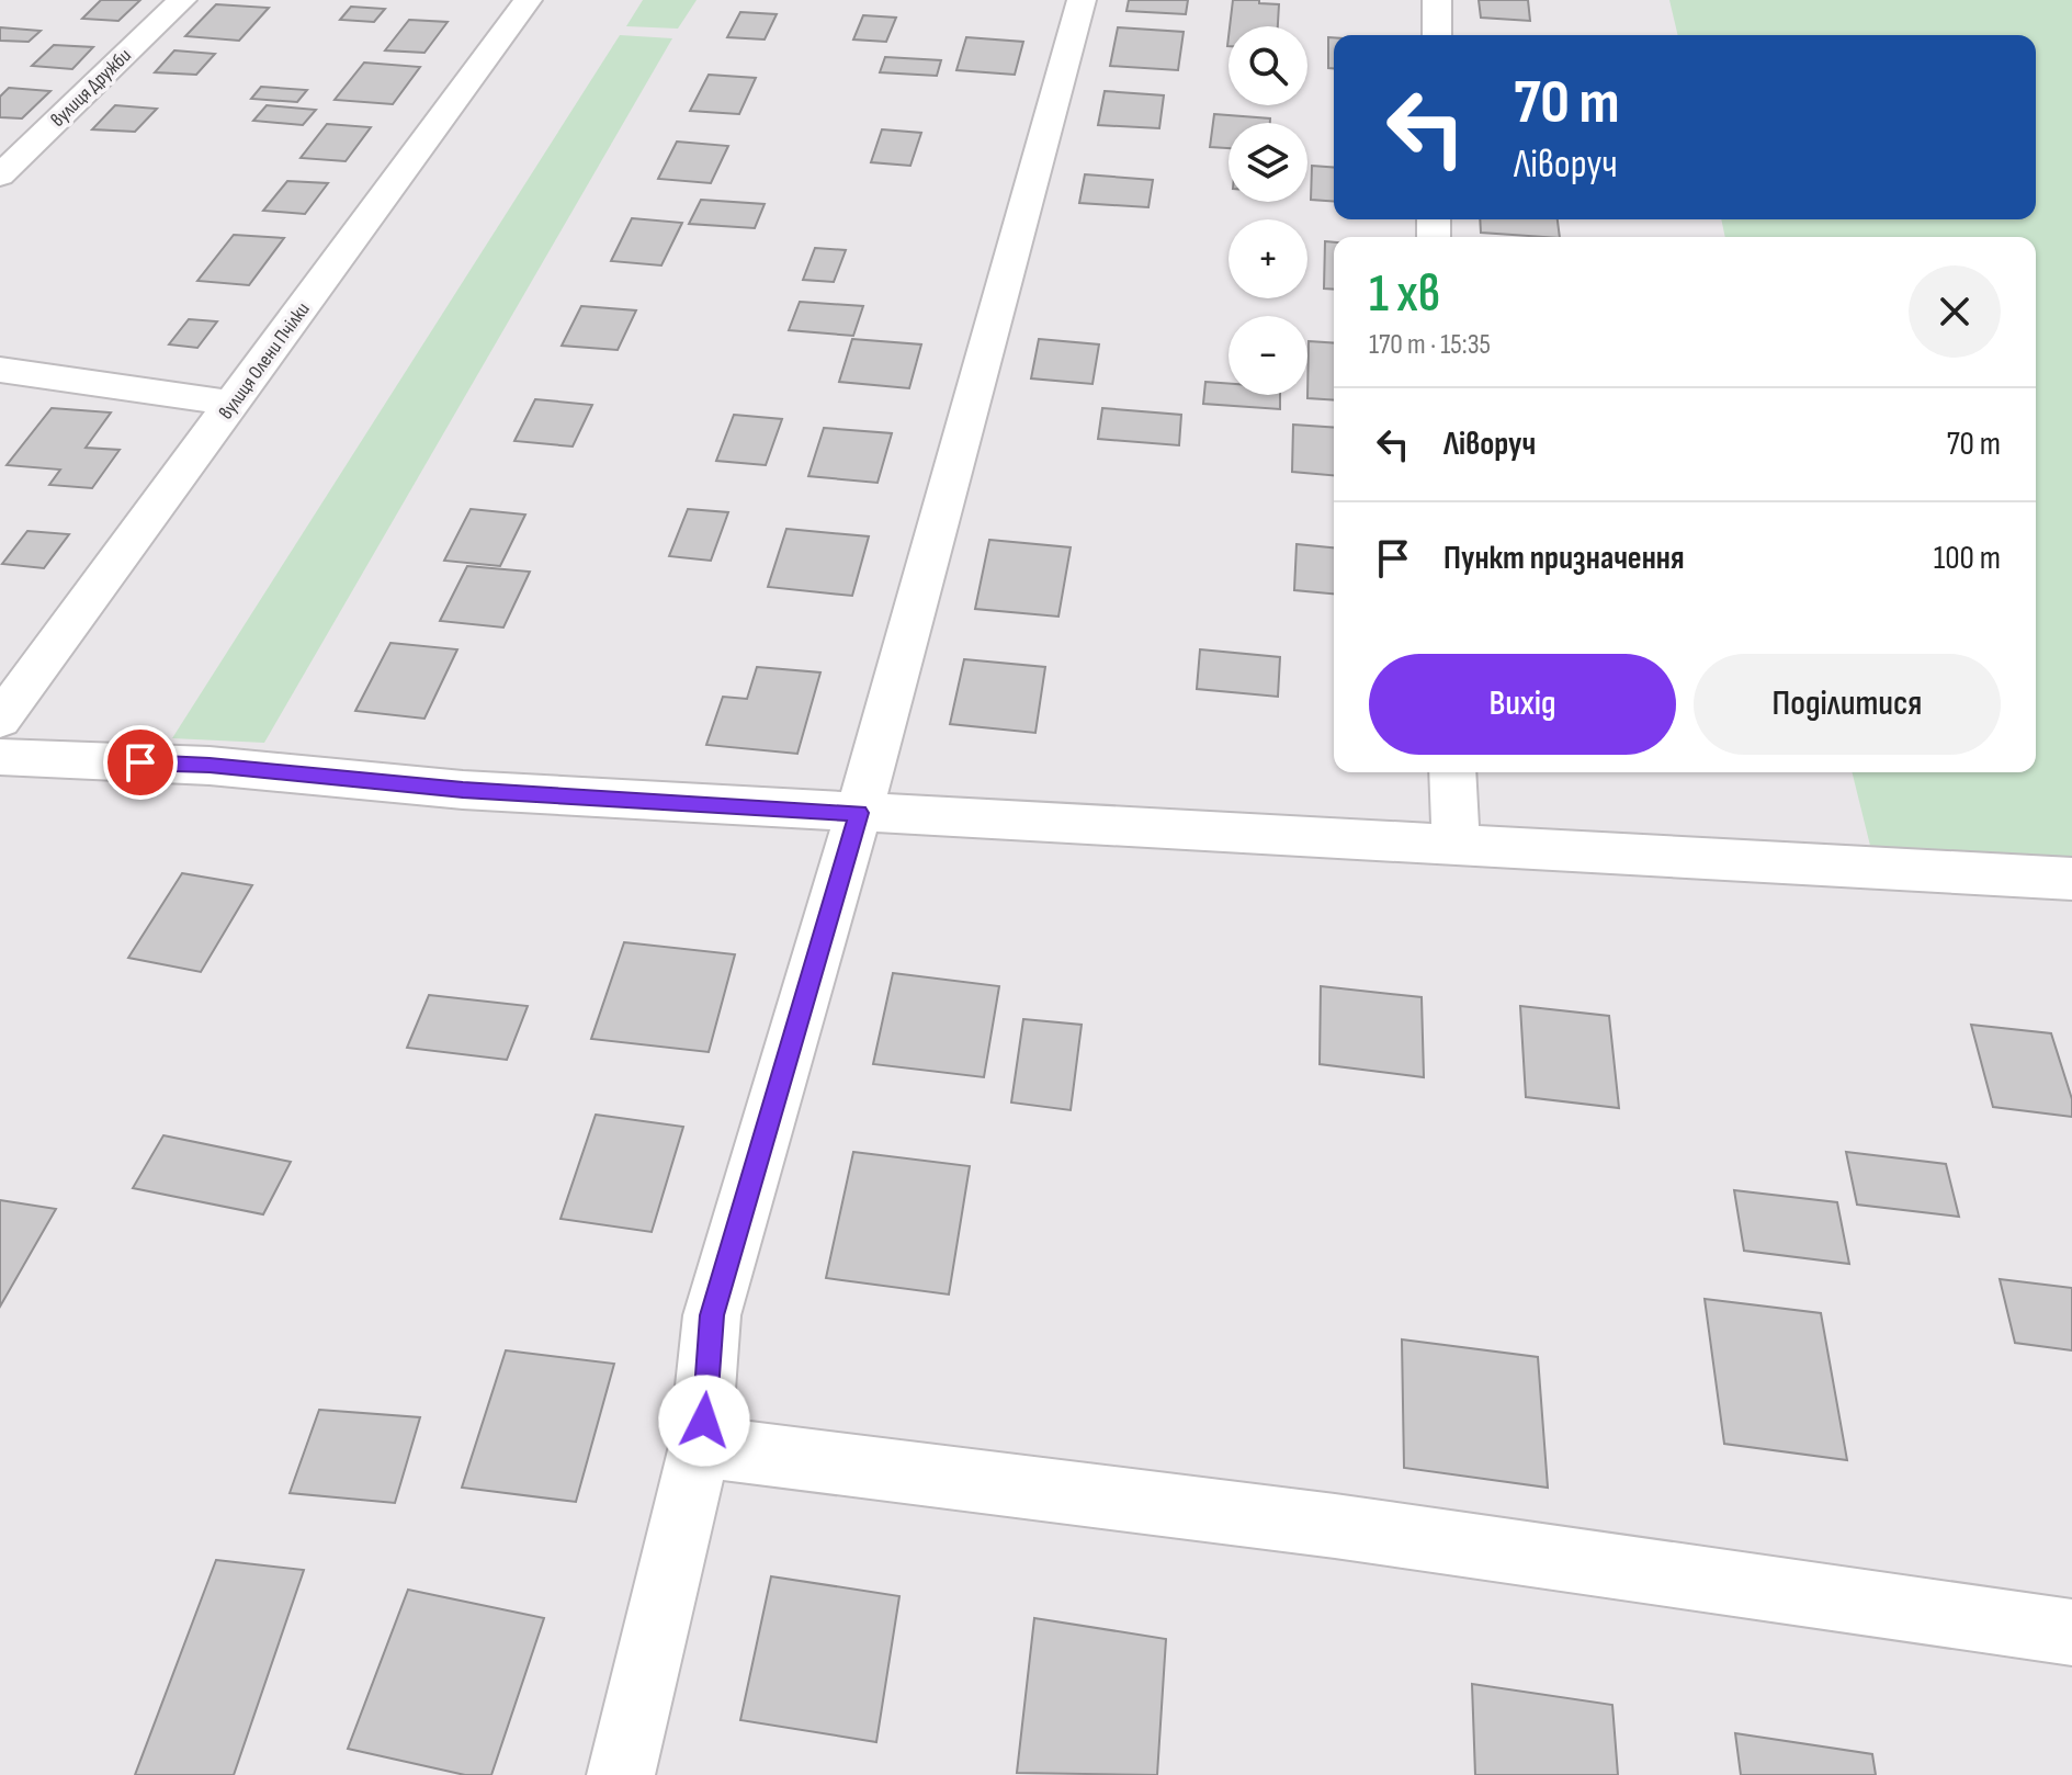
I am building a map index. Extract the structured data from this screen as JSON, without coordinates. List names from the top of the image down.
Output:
{
  "streets": {
    "street": ["вулиця Дружби", "вулиця Олени Пчілки"]
  },
  "page": {
    "map_buttons": ["+", "−"],
    "turn": ["70 m", "Ліворуч"],
    "heading": ["1 хв", "170 m · 15:35"],
    "list": [
      {
        "name": "Ліворуч",
        "value": "70 m"
      },
      {
        "name": "Пункт призначення",
        "value": "100 m"
      }
    ],
    "buttons": ["Вихід", "Поділитися"]
  }
}
